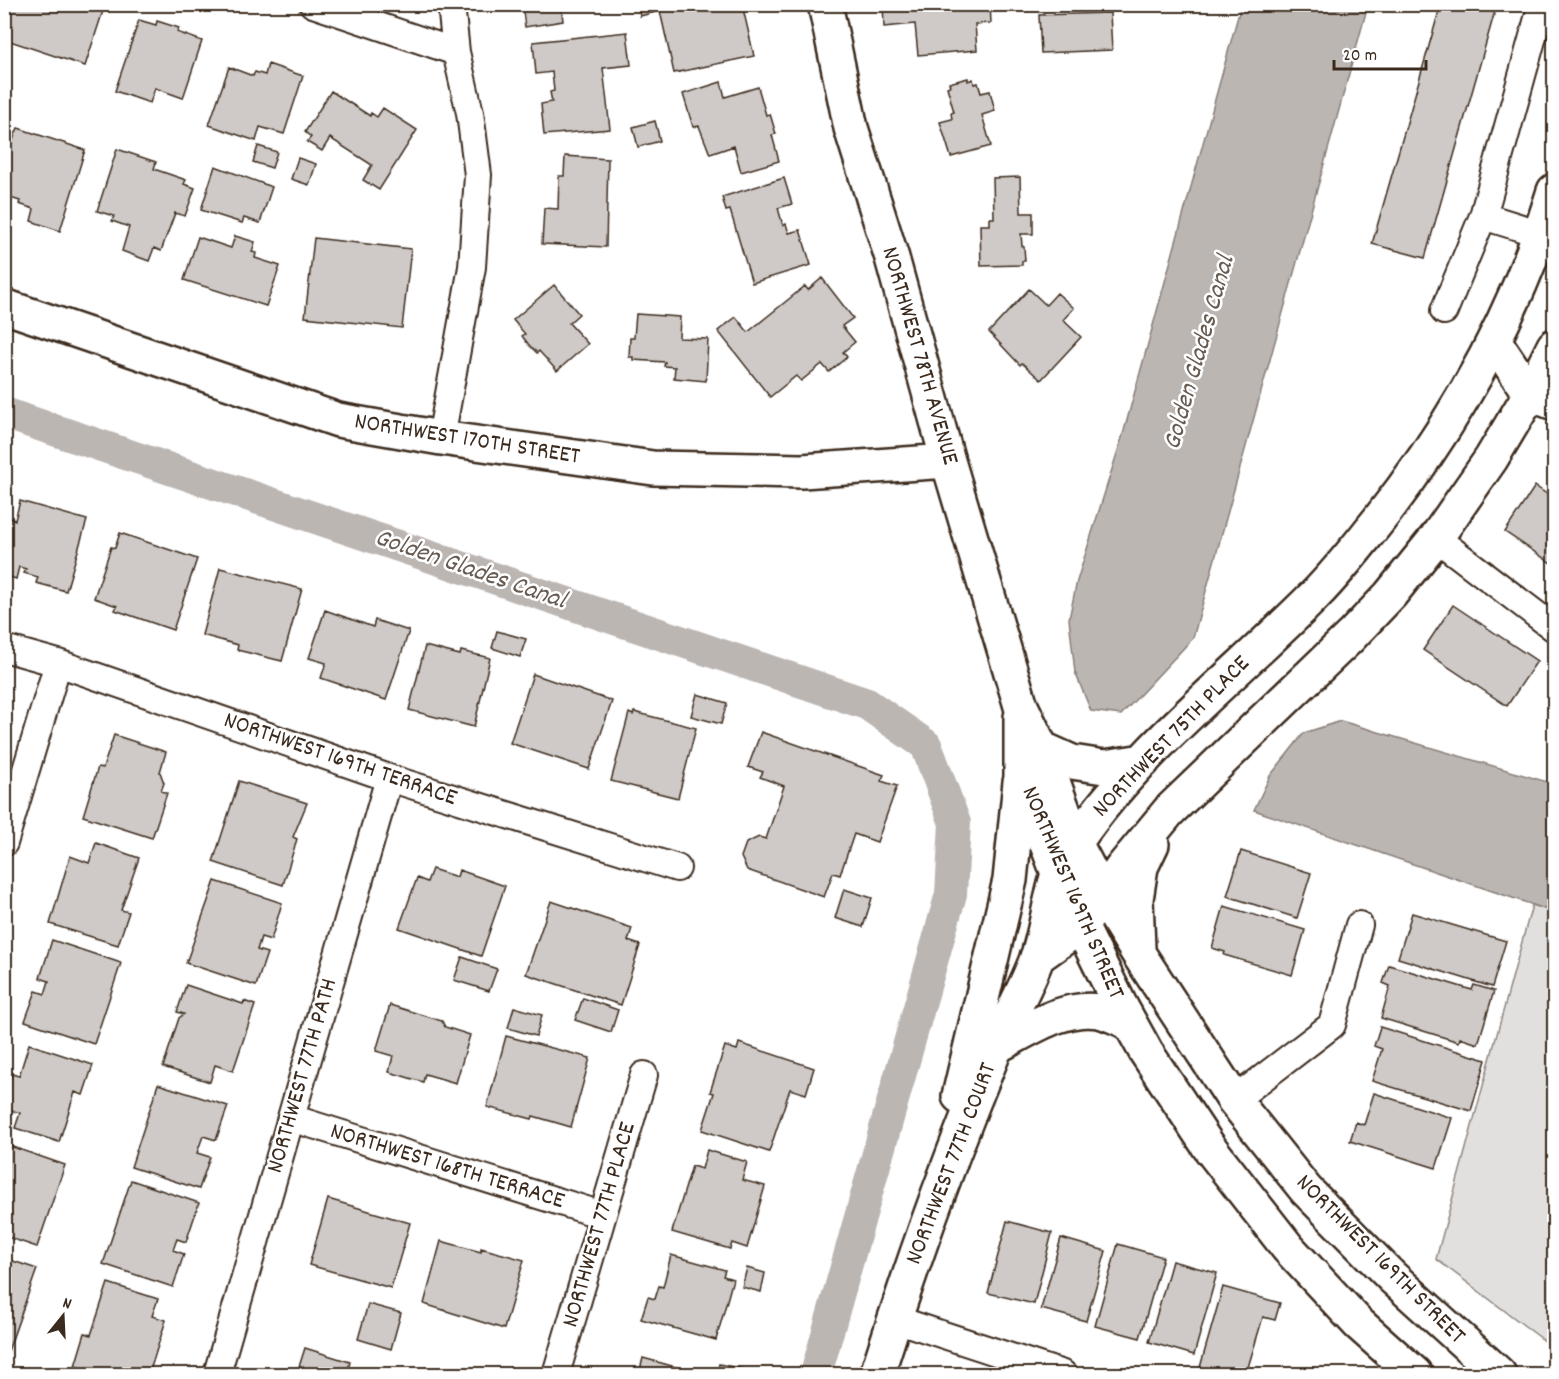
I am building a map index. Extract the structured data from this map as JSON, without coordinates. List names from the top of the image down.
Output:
{
  "streets": {
    "street": [
      "NORTHWEST 78TH AVENUE",
      "NORTHWEST 170TH STREET",
      "NORTHWEST 75TH PLACE",
      "NORTHWEST 169TH TERRACE",
      "NORTHWEST 169TH STREET",
      "NORTHWEST 77TH PATH",
      "NORTHWEST 77TH COURT",
      "NORTHWEST 168TH TERRACE",
      "NORTHWEST 77TH PLACE"
    ]
  },
  "crossings": [
    ["NORTHWEST 78TH AVENUE", "NORTHWEST 170TH STREET"],
    ["NORTHWEST 78TH AVENUE", "NORTHWEST 169TH STREET"],
    ["NORTHWEST 75TH PLACE", "NORTHWEST 169TH STREET"],
    ["NORTHWEST 75TH PLACE", "NORTHWEST 77TH COURT"],
    ["NORTHWEST 169TH TERRACE", "NORTHWEST 77TH PATH"],
    ["NORTHWEST 77TH PATH", "NORTHWEST 168TH TERRACE"],
    ["NORTHWEST 168TH TERRACE", "NORTHWEST 77TH PLACE"]
  ],
  "water": ["Golden Glades Canal"],
  "scale_bar": "20 m",
  "north": "top"
}
